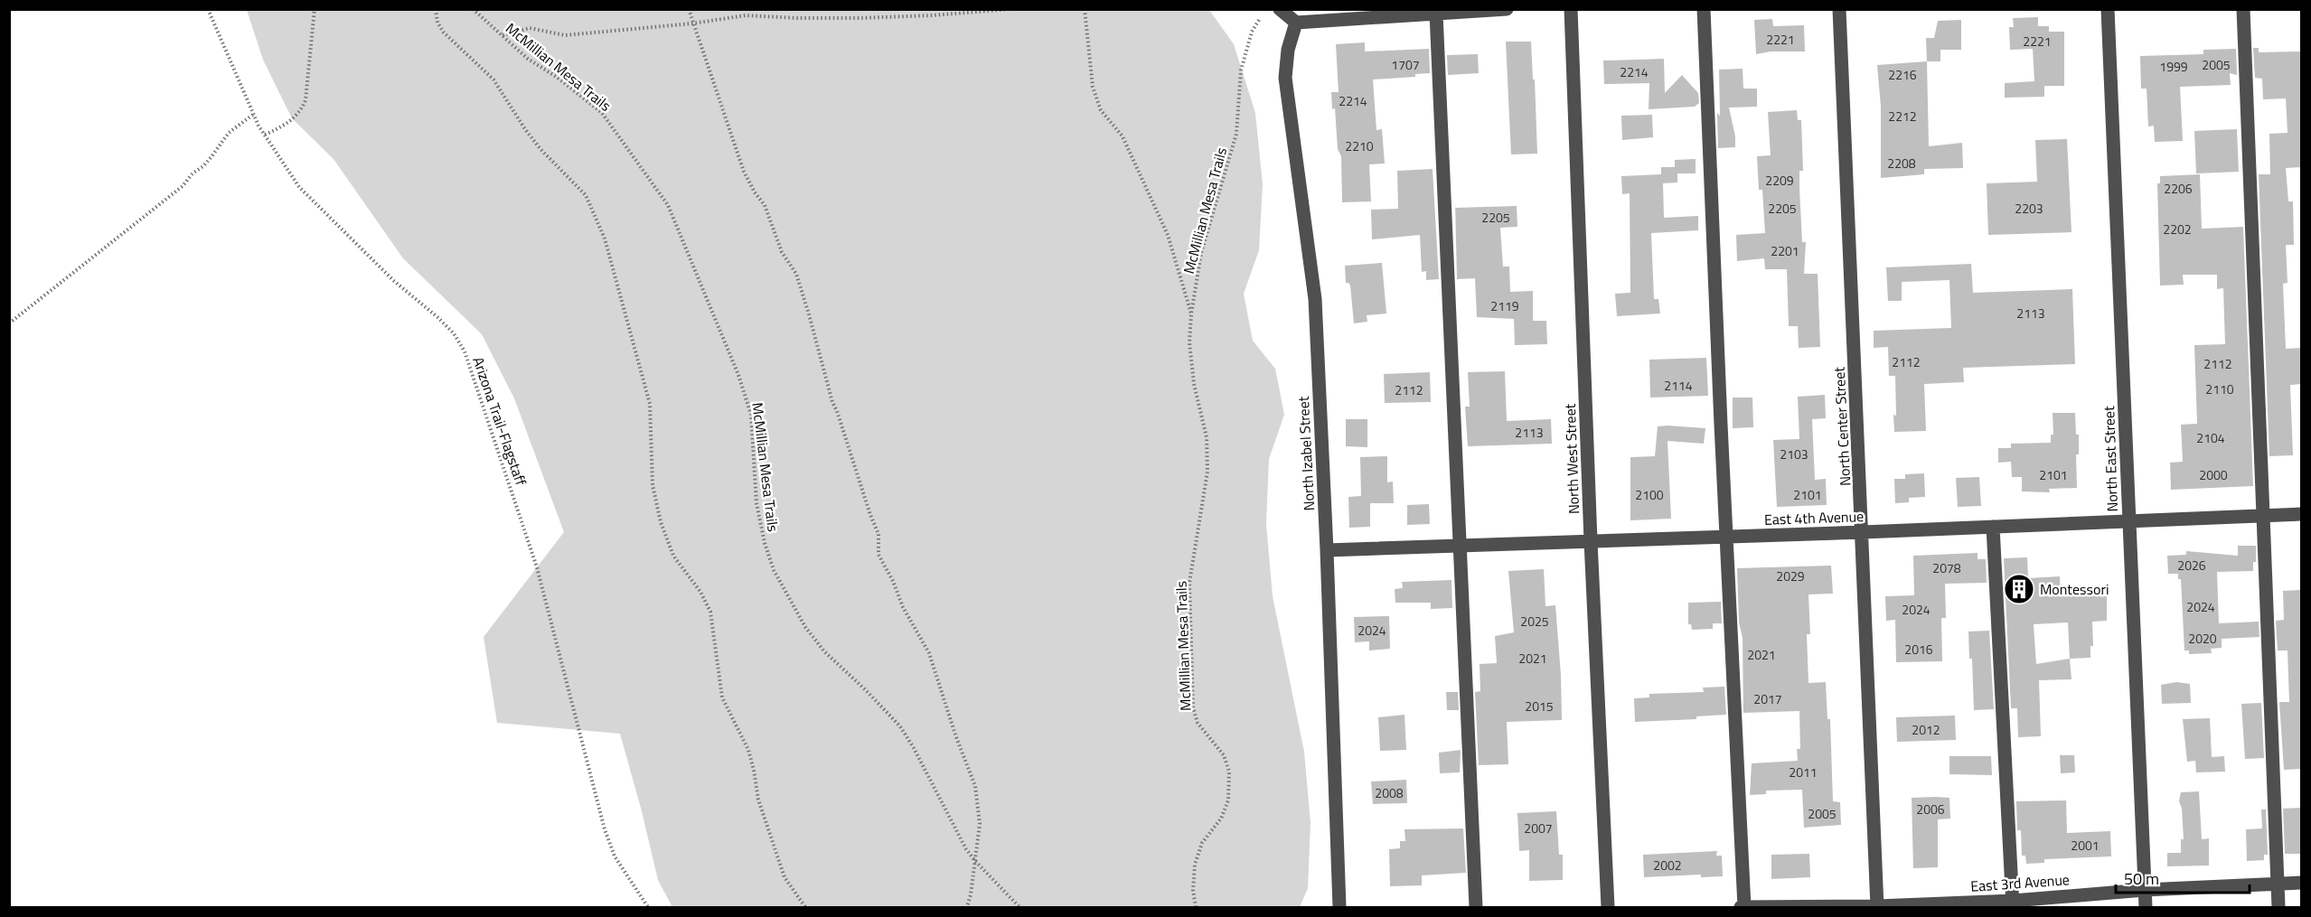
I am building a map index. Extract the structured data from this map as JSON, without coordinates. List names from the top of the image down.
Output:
{
  "streets": {
    "street": [
      "North Center Street",
      "North Izabel Street",
      "North West Street",
      "North East Street",
      "East 4th Avenue",
      "East 3rd Avenue"
    ],
    "path": ["McMillian Mesa Trails", "Arizona Trail-Flagstaff"]
  },
  "crossings": [
    ["North Center Street", "East 4th Avenue"],
    ["North Center Street", "East 3rd Avenue"],
    ["North Izabel Street", "East 4th Avenue"],
    ["North West Street", "East 4th Avenue"],
    ["North East Street", "East 4th Avenue"],
    ["North East Street", "East 3rd Avenue"]
  ],
  "places": {
    "building": ["Montessori"]
  },
  "house_numbers": [
    "2221",
    "2221",
    "1707",
    "2005",
    "1999",
    "2214",
    "2216",
    "2214",
    "2212",
    "2210",
    "2208",
    "2209",
    "2206",
    "2205",
    "2203",
    "2205",
    "2202",
    "2201",
    "2119",
    "2113",
    "2112",
    "2112",
    "2114",
    "2110",
    "2112",
    "2113",
    "2104",
    "2103",
    "2101",
    "2000",
    "2100",
    "2101",
    "2026",
    "2078",
    "2029",
    "2024",
    "2024",
    "2025",
    "2024",
    "2020",
    "2016",
    "2021",
    "2021",
    "2017",
    "2015",
    "2012",
    "2011",
    "2008",
    "2006",
    "2005",
    "2007",
    "2001",
    "2002"
  ],
  "scale_bar": "50 m"
}
